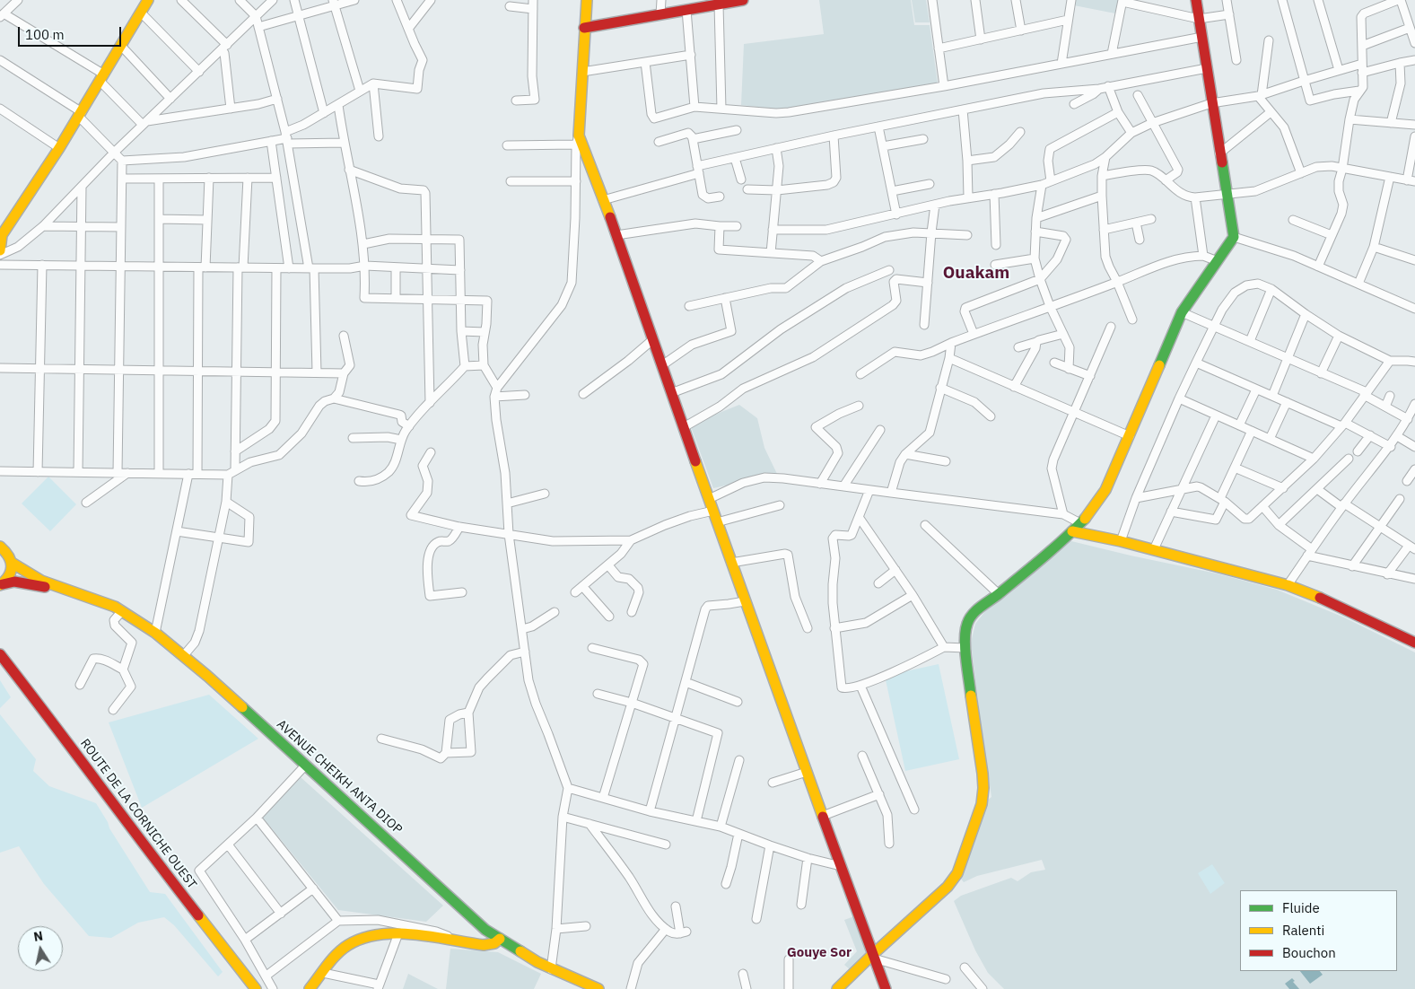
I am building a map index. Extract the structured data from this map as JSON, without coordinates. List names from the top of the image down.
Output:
{
  "streets": {
    "main road": ["AVENUE CHEIKH ANTA DIOP", "ROUTE DE LA CORNICHE OUEST"]
  },
  "districts": ["Ouakam", "Gouye Sor"],
  "legend": ["Fluide", "Ralenti", "Bouchon"],
  "scale_bar": "100 m",
  "north": "top"
}
